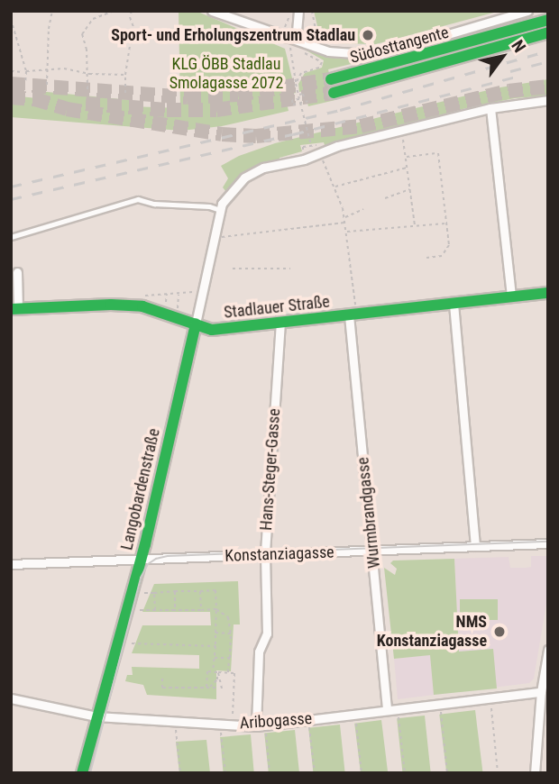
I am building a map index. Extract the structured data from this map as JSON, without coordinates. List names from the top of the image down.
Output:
{
  "streets": {
    "main road": ["Südosttangente", "Stadlauer Straße", "Langobardenstraße"],
    "street": [
      "Hans-Steger-Gasse",
      "Wurmbrandgasse",
      "Konstanziagasse",
      "Aribogasse"
    ]
  },
  "crossings": [
    ["Stadlauer Straße", "Hans-Steger-Gasse"],
    ["Stadlauer Straße", "Langobardenstraße"],
    ["Stadlauer Straße", "Wurmbrandgasse"],
    ["Hans-Steger-Gasse", "Konstanziagasse"],
    ["Hans-Steger-Gasse", "Aribogasse"],
    ["Langobardenstraße", "Konstanziagasse"],
    ["Langobardenstraße", "Aribogasse"],
    ["Wurmbrandgasse", "Konstanziagasse"],
    ["Wurmbrandgasse", "Aribogasse"]
  ],
  "parks": ["KLG ÖBB Stadlau Smolagasse 2072"],
  "places": ["Sport- und Erholungszentrum Stadlau", "NMS Konstanziagasse"],
  "north": "top right"
}
